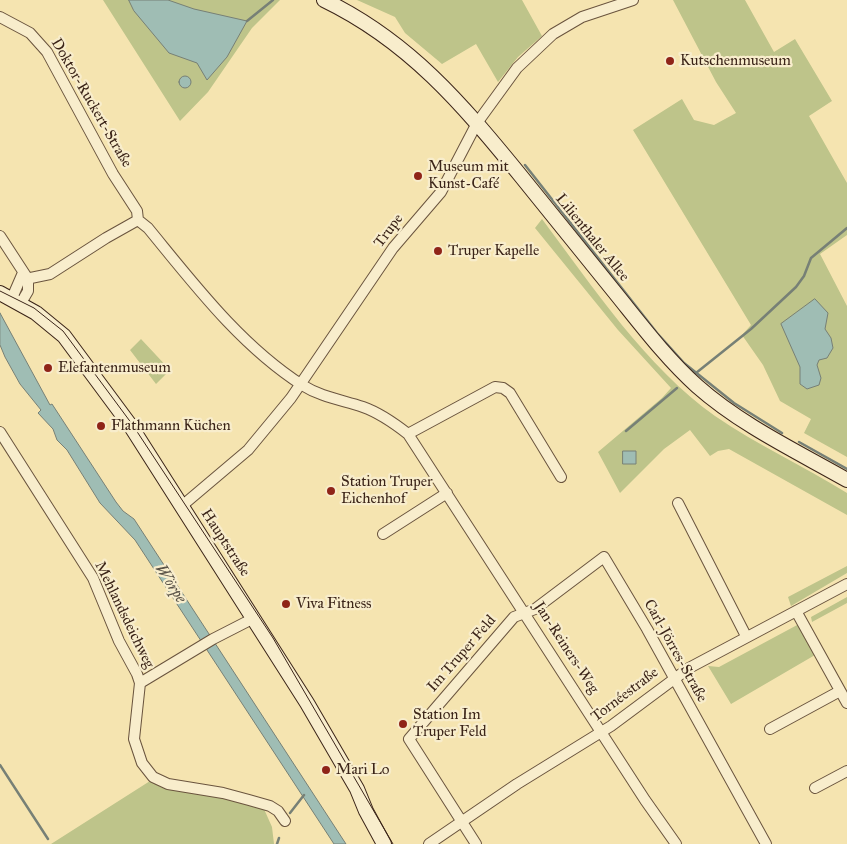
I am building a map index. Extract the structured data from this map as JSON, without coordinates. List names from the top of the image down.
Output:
{
  "streets": {
    "main road": ["Lilienthaler Allee", "Hauptstraße"],
    "street": [
      "Doktor-Ruckert-Straße",
      "Trupe",
      "Mehlandsdeichweg",
      "Jan-Reiners-Weg",
      "Carl-Jörres-Straße",
      "Im Truper Feld",
      "Tornéestraße"
    ]
  },
  "crossings": [
    ["Doktor-Ruckert-Straße", "Jan-Reiners-Weg"],
    ["Trupe", "Lilienthaler Allee"],
    ["Trupe", "Hauptstraße"],
    ["Trupe", "Jan-Reiners-Weg"],
    ["Jan-Reiners-Weg", "Carl-Jörres-Straße"],
    ["Jan-Reiners-Weg", "Im Truper Feld"],
    ["Jan-Reiners-Weg", "Tornéestraße"],
    ["Carl-Jörres-Straße", "Im Truper Feld"],
    ["Carl-Jörres-Straße", "Tornéestraße"],
    ["Im Truper Feld", "Tornéestraße"]
  ],
  "water": ["Wörpe"],
  "places": [
    "Kutschenmuseum",
    "Museum mit Kunst-Café",
    "Truper Kapelle",
    "Elefantenmuseum",
    "Flathmann Küchen",
    "Station Truper Eichenhof",
    "Viva Fitness",
    "Station Im Truper Feld",
    "Mari Lo"
  ]
}
